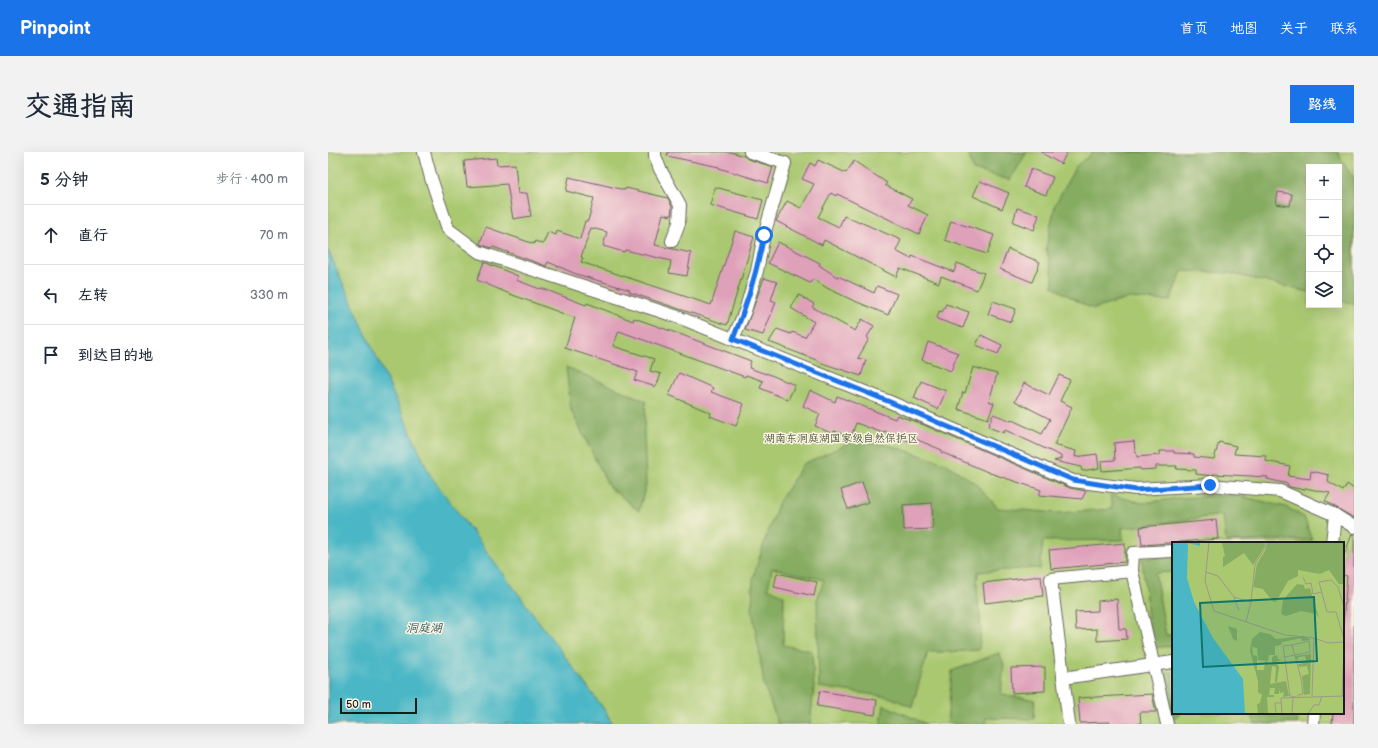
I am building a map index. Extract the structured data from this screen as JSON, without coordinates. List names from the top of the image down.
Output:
{
  "water": ["洞庭湖"],
  "parks": ["湖南东洞庭湖国家级自然保护区"],
  "scale_bar": "50 m",
  "page": {
    "header": "Pinpoint",
    "nav": [
      "首页",
      "地图",
      "关于",
      "联系"
    ],
    "buttons": "路线",
    "title": "交通指南",
    "heading": ["5 分钟", "步行 · 400 m"],
    "map_buttons": ["+", "−"],
    "list": [
      ["直行", "70 m"],
      ["左转", "330 m"],
      "到达目的地"
    ],
    "scale": "50 m"
  }
}
